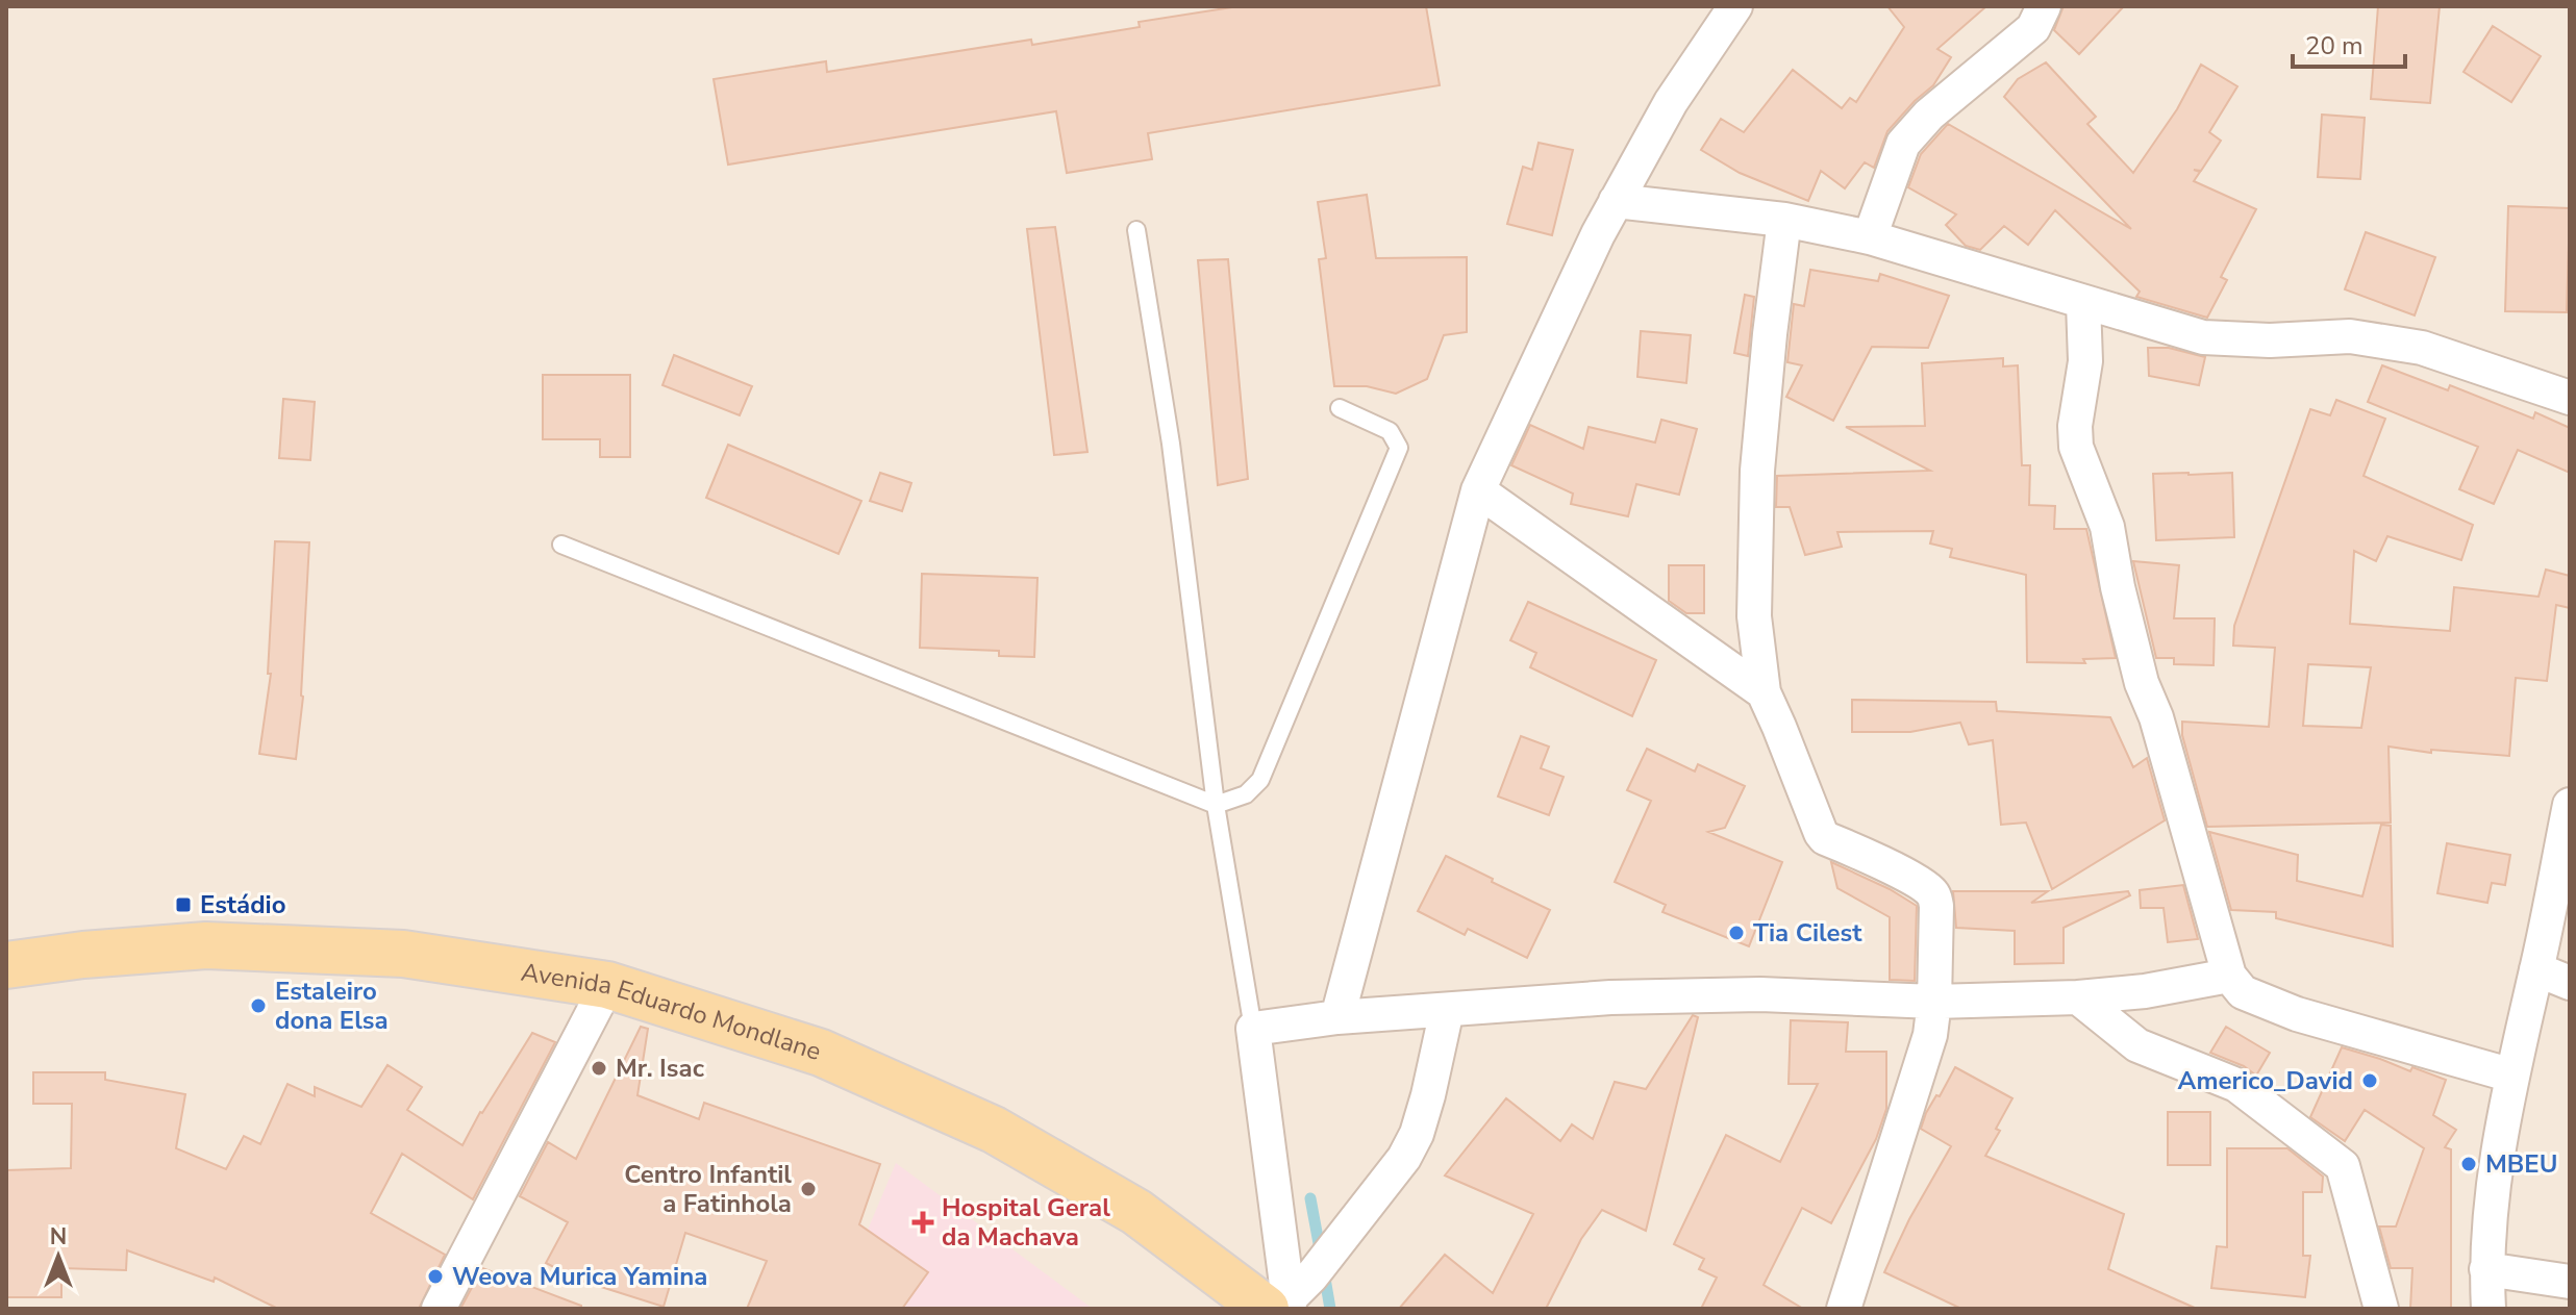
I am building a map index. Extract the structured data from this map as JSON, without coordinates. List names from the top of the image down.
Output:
{
  "streets": {
    "main road": ["Avenida Eduardo Mondlane"]
  },
  "places": {
    "transit": ["Estádio"],
    "other": [
      "Tia Cilest",
      "Estaleiro dona Elsa",
      "Mr. Isac",
      "Americo_David",
      "MBEU",
      "Centro Infantil a Fatinhola",
      "Weova Murica Yamina"
    ],
    "health": ["Hospital Geral da Machava"]
  },
  "scale_bar": "20 m",
  "north": "top"
}
